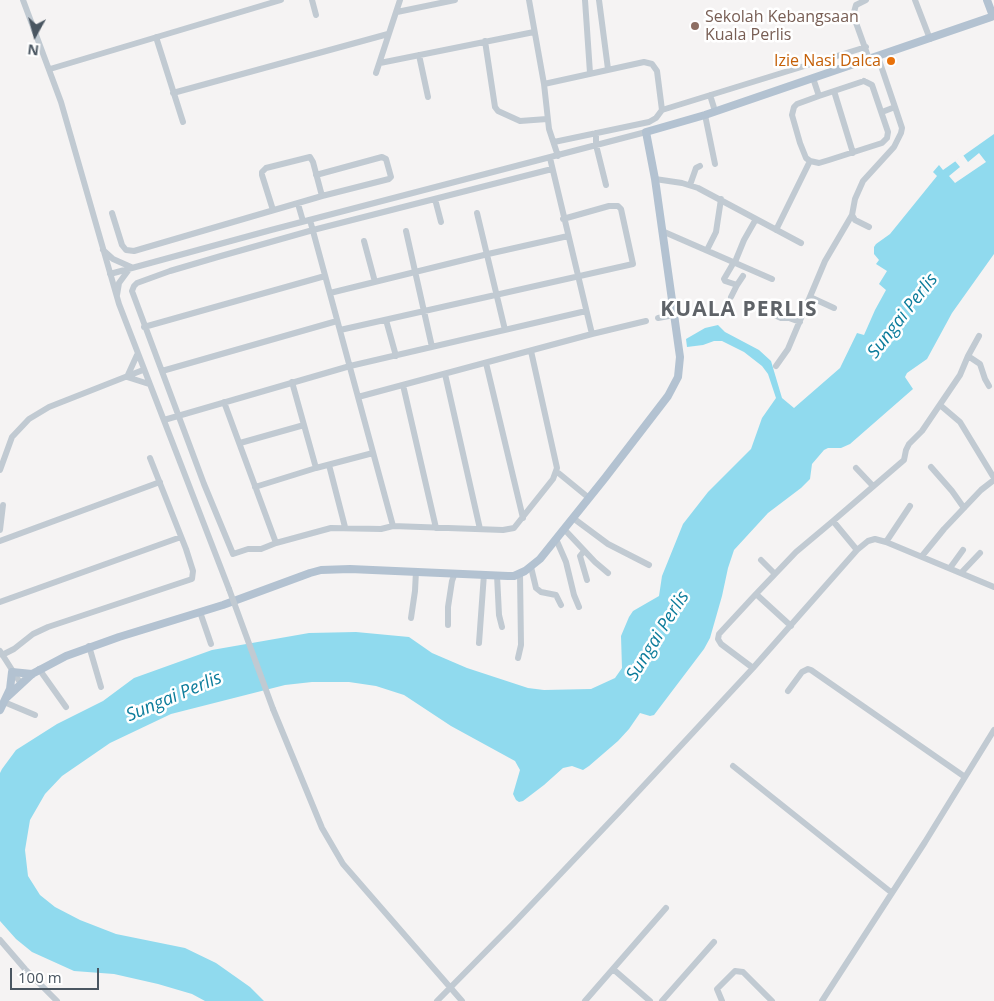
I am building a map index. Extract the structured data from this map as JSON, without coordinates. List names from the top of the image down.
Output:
{
  "districts": ["KUALA PERLIS"],
  "water": ["Sungai Perlis"],
  "places": ["Sekolah Kebangsaan Kuala Perlis", "Izie Nasi Dalca"],
  "scale_bar": "100 m",
  "north": "bottom"
}
